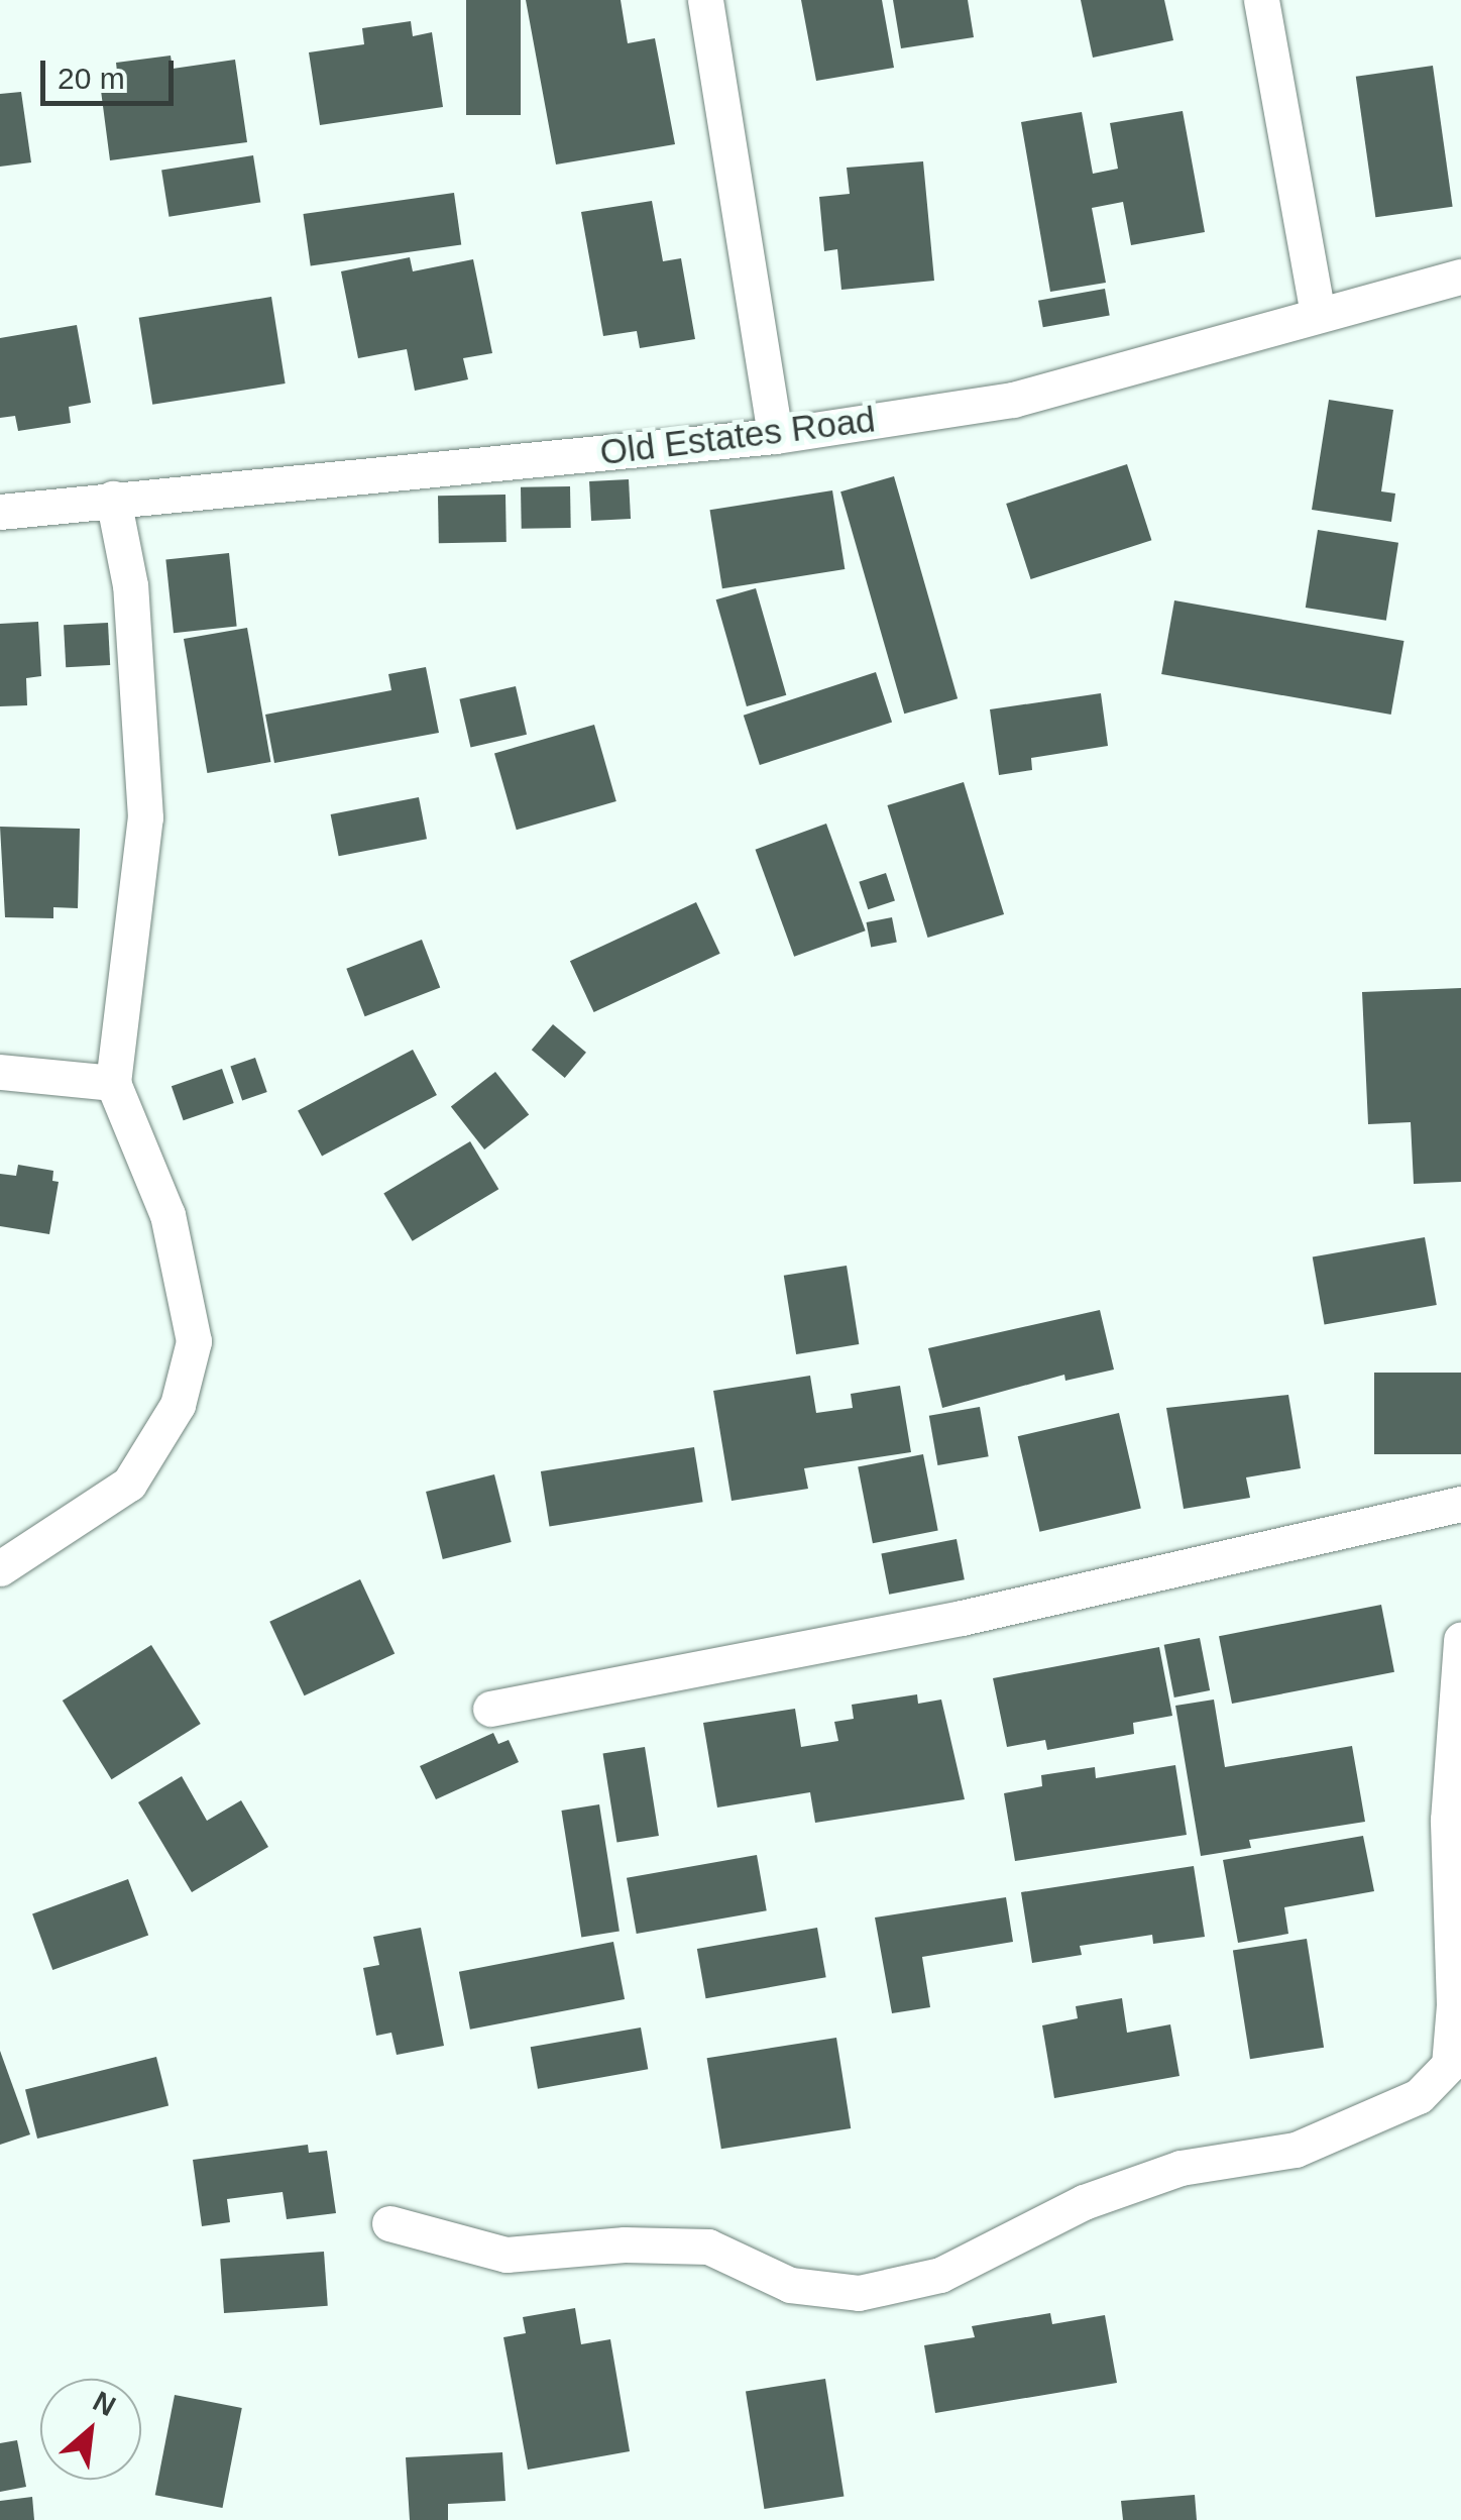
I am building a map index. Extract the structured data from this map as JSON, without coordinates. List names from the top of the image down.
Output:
{
  "streets": {
    "street": ["Old Estates Road"]
  },
  "scale_bar": "20 m",
  "north": "top right"
}
